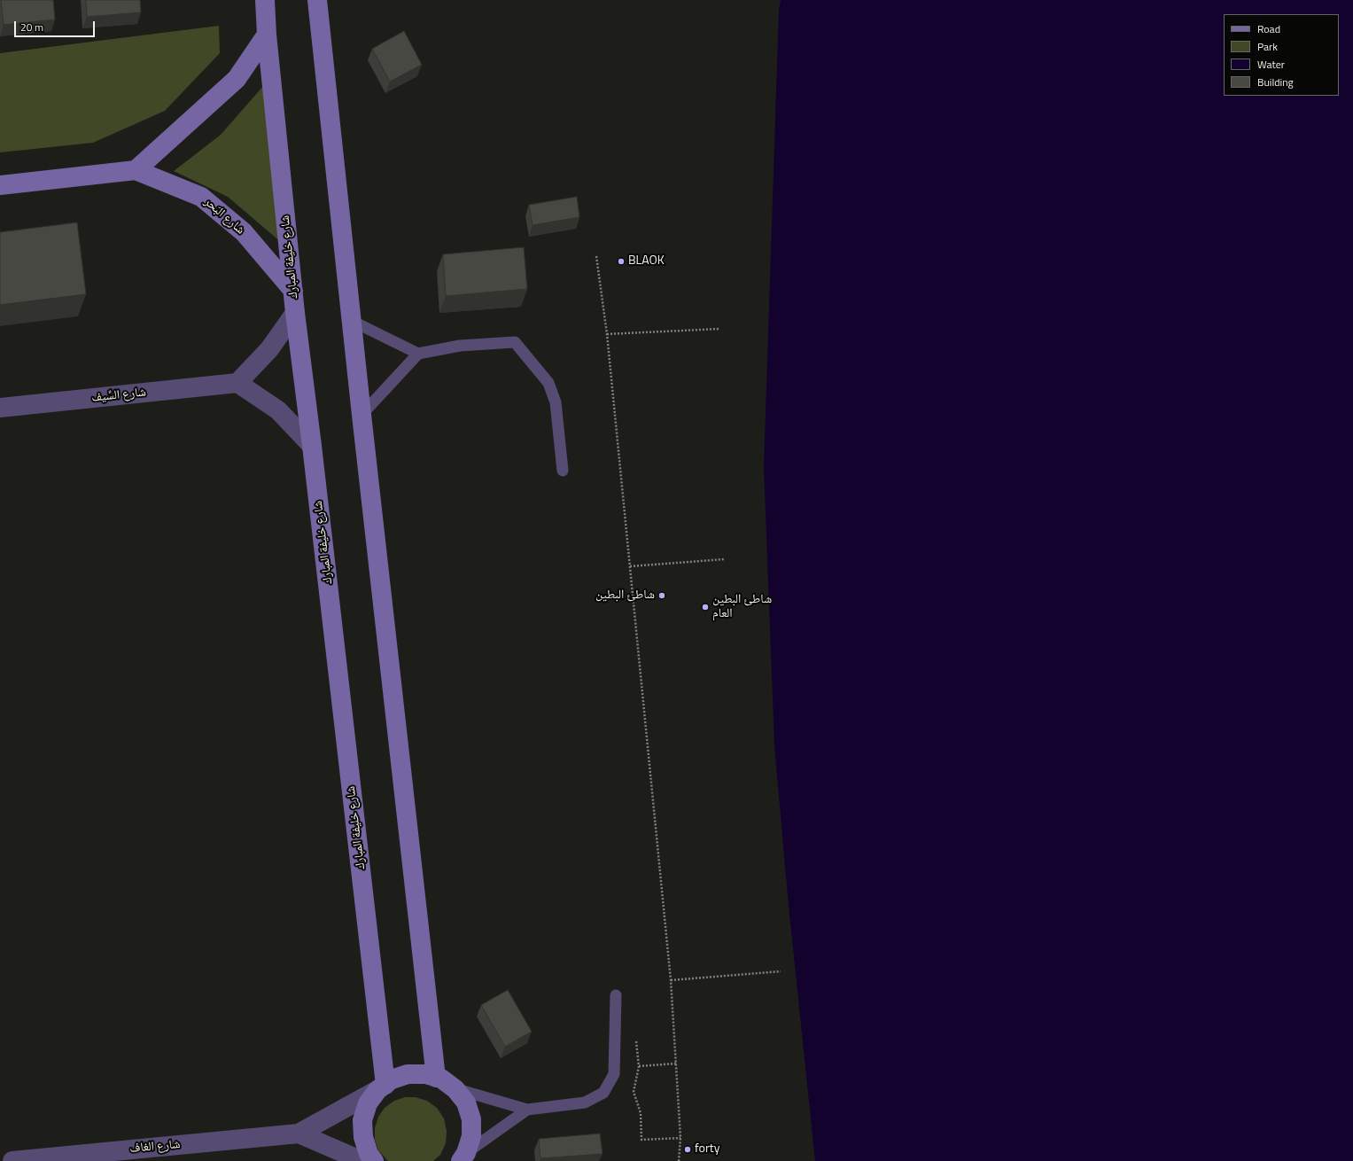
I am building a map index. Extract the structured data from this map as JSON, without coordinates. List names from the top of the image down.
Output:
{
  "streets": {
    "street": [
      "شارع البَحر",
      "شارع خليفة المبارك",
      "شارع السِّيف",
      "شارع الغاف"
    ]
  },
  "crossings": [
    ["شارع البَحر", "شارع خليفة المبارك"],
    ["شارع خليفة المبارك", "شارع الغاف"]
  ],
  "places": [
    "BLAOK",
    "شاطئ البطين",
    "شاطئ البطين العام",
    "forty"
  ],
  "legend": [
    "Road",
    "Park",
    "Water",
    "Building"
  ],
  "scale_bar": "20 m"
}
